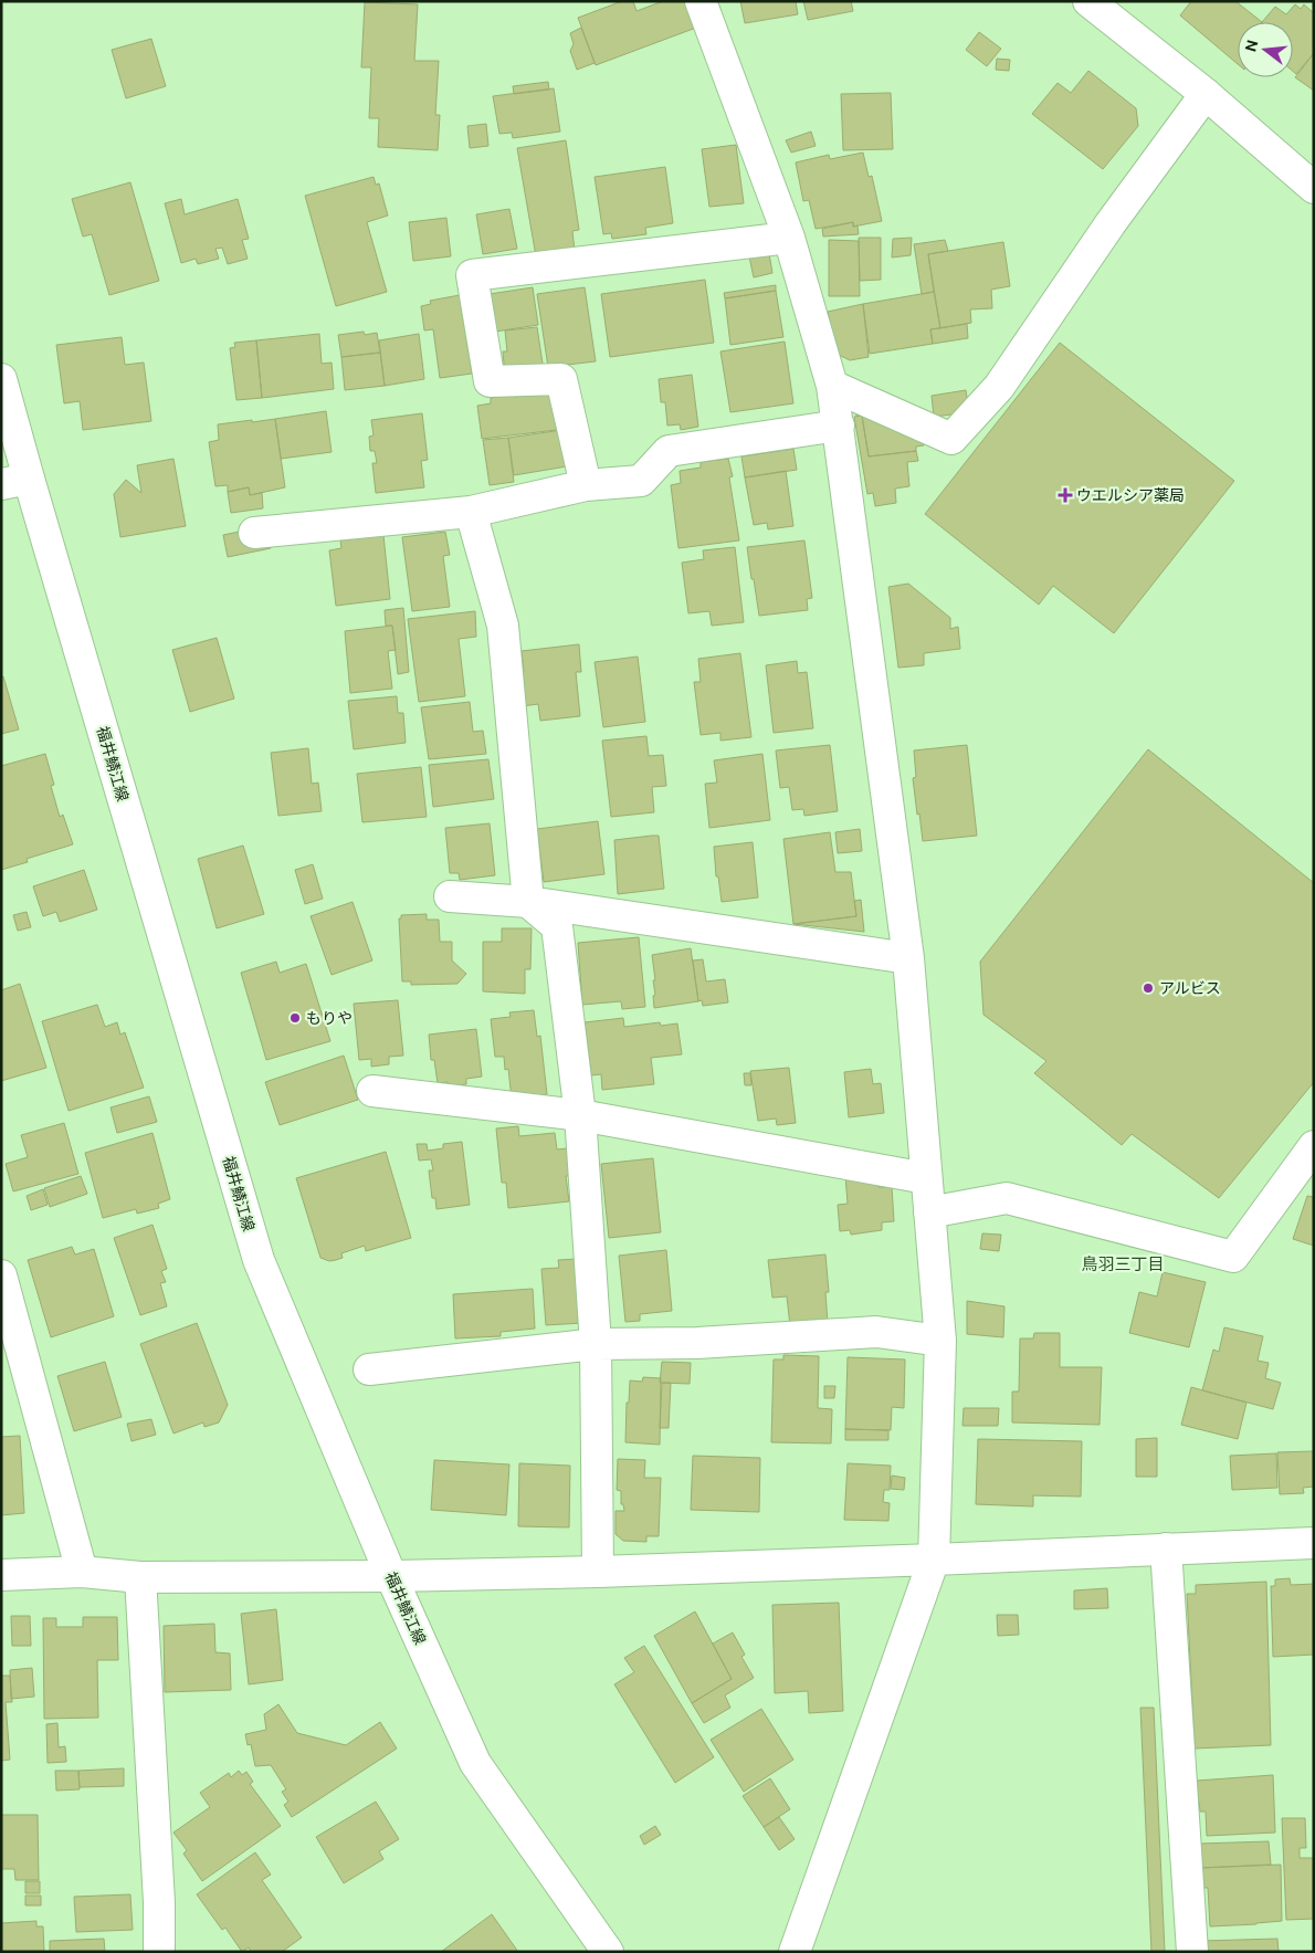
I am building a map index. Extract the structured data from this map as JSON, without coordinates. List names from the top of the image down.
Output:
{
  "streets": {
    "street": ["福井鯖江線"]
  },
  "districts": ["鳥羽三丁目"],
  "places": {
    "health": ["ウエルシア薬局"],
    "other": ["アルビス", "もりや"]
  },
  "north": "left"
}
